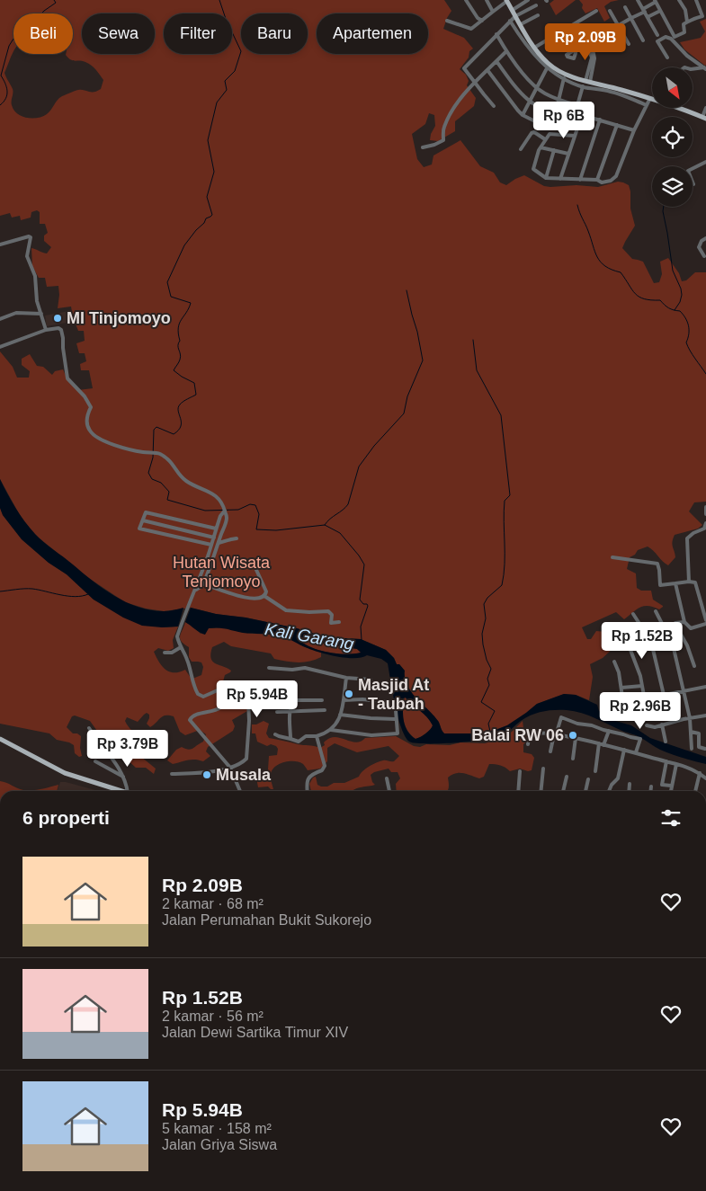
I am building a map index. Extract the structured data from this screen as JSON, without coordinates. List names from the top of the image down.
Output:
{
  "water": ["Kali Garang"],
  "parks": ["Hutan Wisata Tenjomoyo"],
  "places": [
    "MI Tinjomoyo",
    "Masjid At - Taubah",
    "Balai RW 06",
    "Musala"
  ],
  "north": "bottom right",
  "page": {
    "chip": [
      "Beli",
      "Sewa",
      "Filter",
      "Baru",
      "Apartemen"
    ],
    "price": [
      "Rp 2.09B",
      "Rp 6B",
      "Rp 1.52B",
      "Rp 5.94B",
      "Rp 2.96B",
      "Rp 3.79B"
    ],
    "heading": "6 properti",
    "list": [
      {
        "name": "Rp 2.09B",
        "note": "2 kamar · 68 m² · Jalan Perumahan Bukit Sukorejo"
      },
      {
        "name": "Rp 1.52B",
        "note": "2 kamar · 56 m² · Jalan Dewi Sartika Timur XIV"
      },
      {
        "name": "Rp 5.94B",
        "note": "5 kamar · 158 m² · Jalan Griya Siswa"
      }
    ]
  }
}
